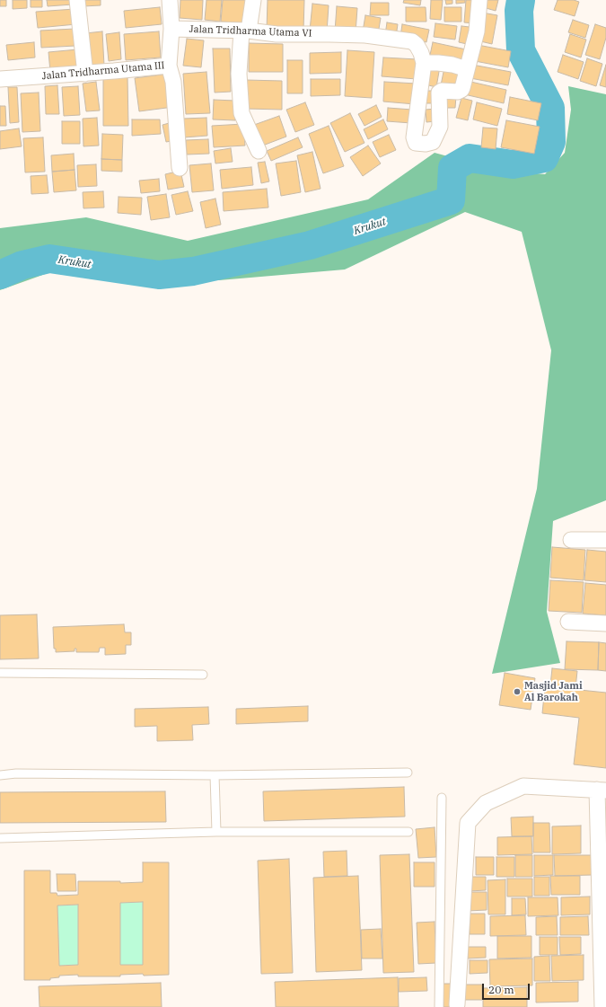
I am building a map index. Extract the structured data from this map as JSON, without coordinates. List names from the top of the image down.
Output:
{
  "streets": {
    "street": ["Jalan Tridharma Utama VI", "Jalan Tridharma Utama III"]
  },
  "crossings": [
    ["Jalan Tridharma Utama VI", "Jalan Tridharma Utama III"]
  ],
  "water": ["Krukut"],
  "places": ["Masjid Jami Al Barokah"],
  "scale_bar": "20 m"
}
